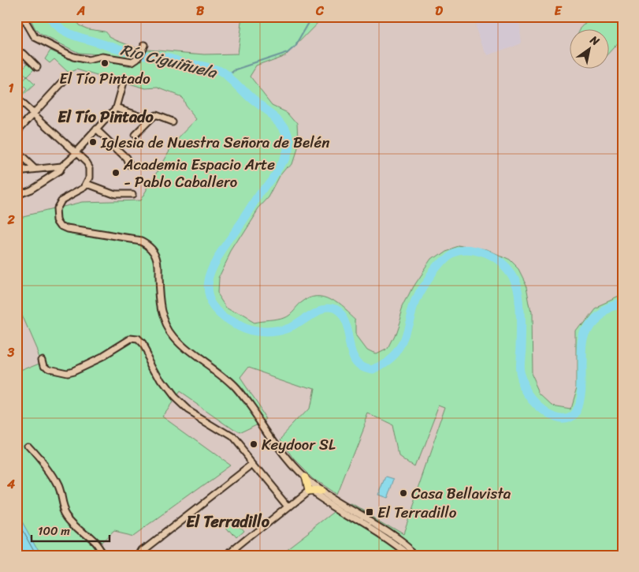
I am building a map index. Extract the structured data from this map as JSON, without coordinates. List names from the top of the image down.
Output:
{
  "districts": ["El Tío Pintado", "El Terradillo"],
  "water": ["Río Ciguiñuela"],
  "places": {
    "other": [
      "El Tío Pintado",
      "Iglesia de Nuestra Señora de Belén",
      "Academia Espacio Arte - Pablo Caballero",
      "Keydoor SL",
      "Casa Bellavista"
    ],
    "transit": ["El Terradillo"]
  },
  "scale_bar": "100 m",
  "north": "top right",
  "grid": {
    "columns": [
      "A",
      "B",
      "C",
      "D",
      "E"
    ],
    "rows": [
      "1",
      "2",
      "3",
      "4"
    ]
  }
}
